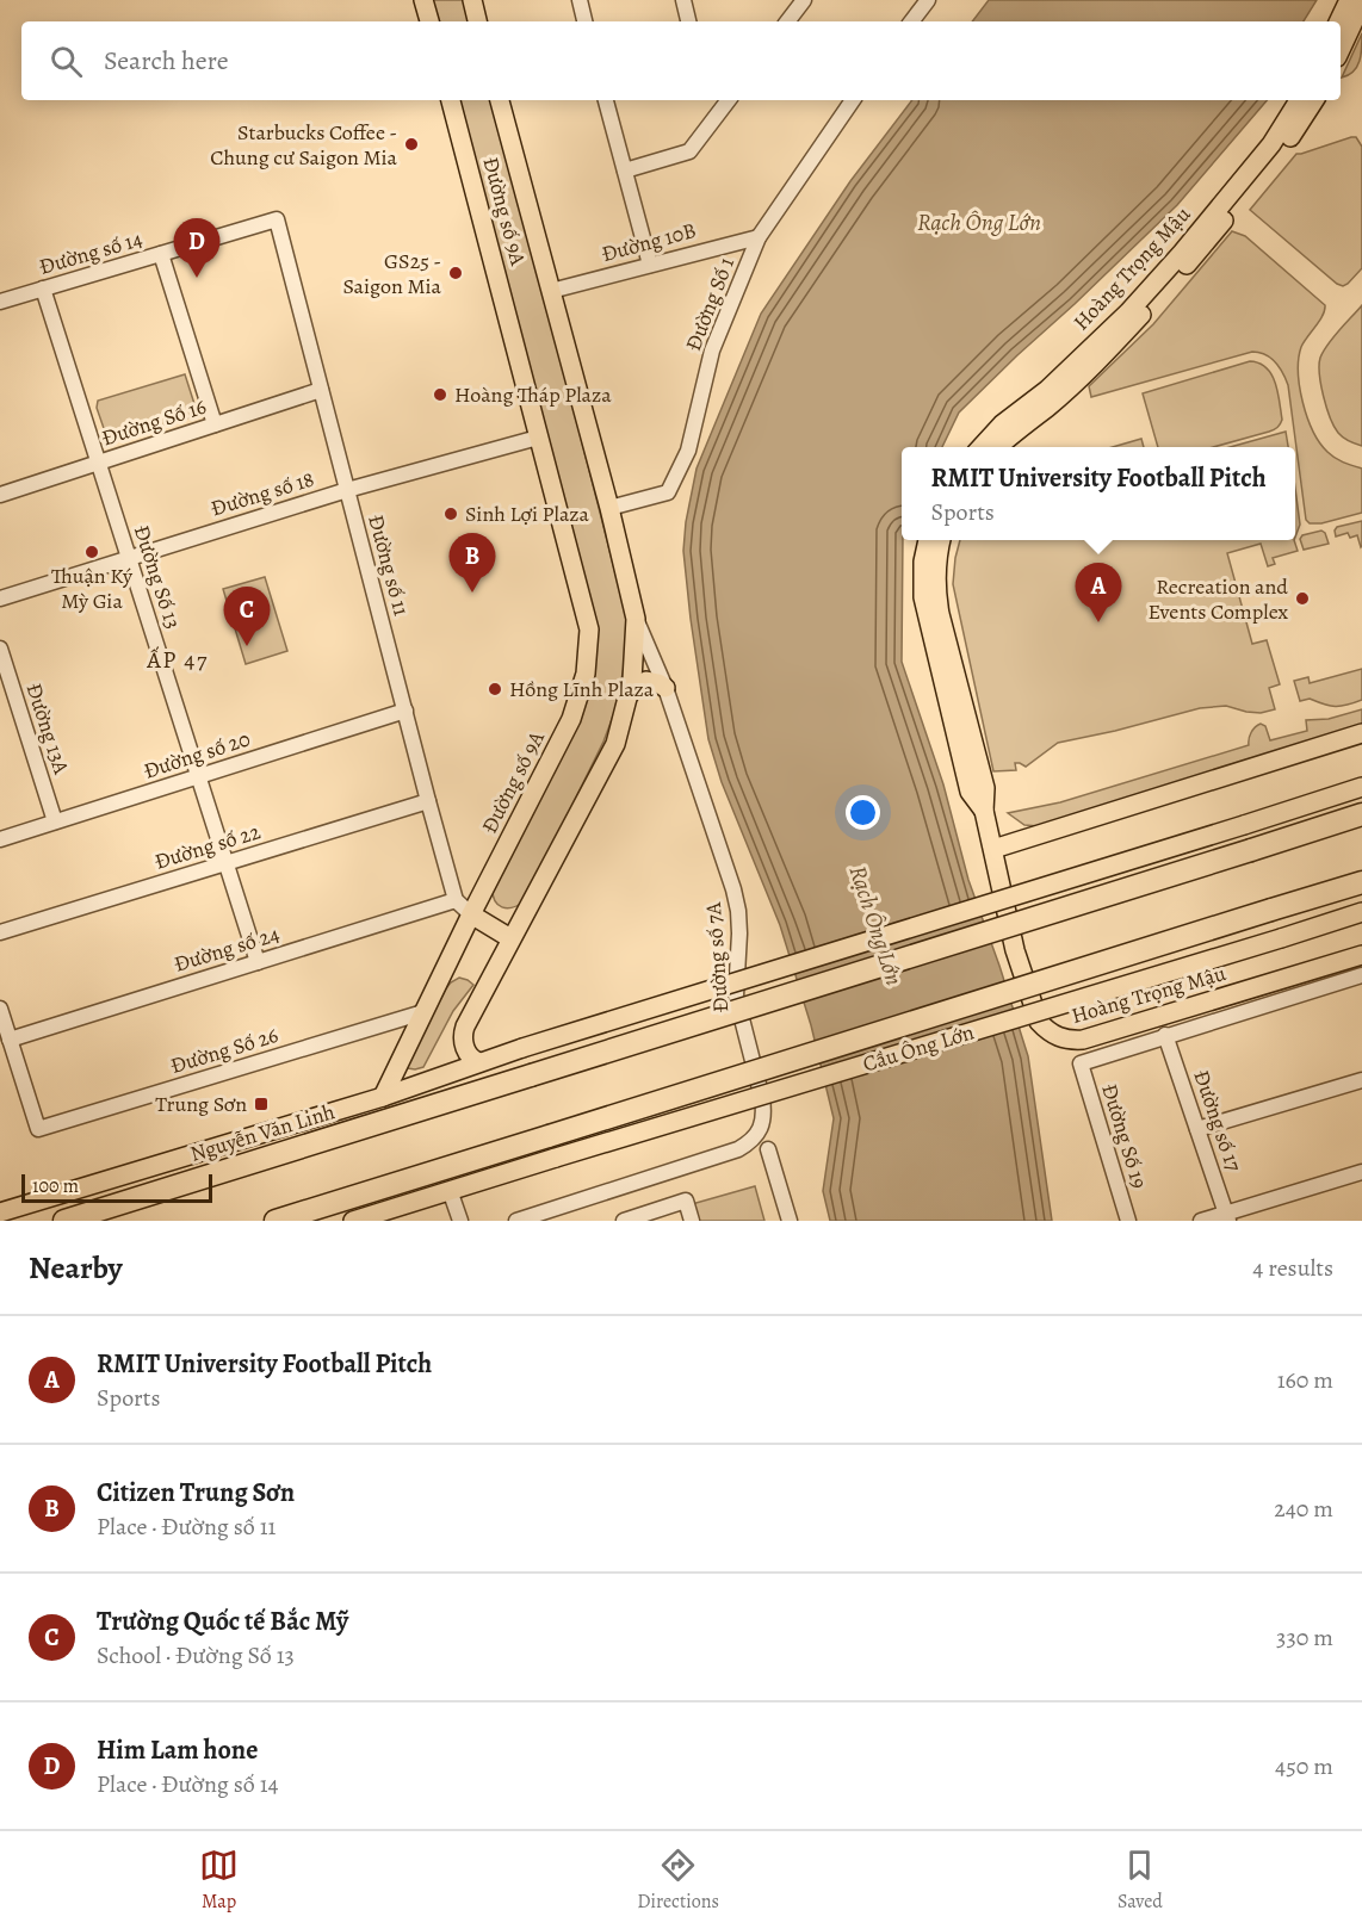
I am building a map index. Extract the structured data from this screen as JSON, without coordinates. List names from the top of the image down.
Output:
{
  "streets": {
    "highway": ["Cầu Ông Lớn", "Nguyễn Văn Linh"],
    "main road": ["Đường số 9A", "Hoàng Trọng Mậu"],
    "street": [
      "Đường 10B",
      "Đường số 14",
      "Đường Số 1",
      "Đường Số 16",
      "Đường số 18",
      "Đường số 11",
      "Đường Số 13",
      "Đường 13A",
      "Đường số 20",
      "Đường số 22",
      "Đường số 24",
      "Đường số 7A",
      "Đường Số 26",
      "Đường số 17",
      "Đường Số 19"
    ]
  },
  "crossings": [
    ["Đường số 9A", "Đường 10B"],
    ["Đường số 9A", "Đường Số 1"],
    ["Đường số 9A", "Đường số 18"],
    ["Đường số 9A", "Đường số 7A"],
    ["Đường số 9A", "Đường Số 26"],
    ["Đường số 9A", "Nguyễn Văn Linh"],
    ["Đường 10B", "Đường Số 1"],
    ["Đường số 14", "Đường số 11"],
    ["Đường số 14", "Đường Số 13"],
    ["Đường Số 16", "Đường số 11"],
    ["Đường Số 16", "Đường Số 13"],
    ["Đường số 18", "Đường số 11"],
    ["Đường số 18", "Đường Số 13"],
    ["Đường số 11", "Đường số 20"],
    ["Đường số 11", "Đường số 22"],
    ["Đường số 11", "Đường số 24"],
    ["Đường Số 13", "Đường số 20"],
    ["Đường Số 13", "Đường số 22"],
    ["Đường Số 13", "Đường số 24"],
    ["Đường 13A", "Đường số 20"],
    ["Đường số 24", "Đường Số 26"],
    ["Đường số 17", "Đường Số 19"]
  ],
  "districts": ["ẤP 47"],
  "water": ["Rạch Ông Lớn"],
  "places": {
    "other": [
      "Starbucks Coffee - Chung cư Saigon Mia",
      "GS25 - Saigon Mia",
      "Hoàng Tháp Plaza",
      "Sinh Lợi Plaza",
      "Thuận Ký Mỳ Gia",
      "Recreation and Events Complex",
      "Hồng Lĩnh Plaza"
    ],
    "transit": ["Trung Sơn"]
  },
  "scale_bar": "100 m",
  "page": {
    "search": "Search here",
    "pins": [
      "D",
      "B",
      "A",
      "C"
    ],
    "popup": ["RMIT University Football Pitch", "Sports"],
    "scale": "100 m",
    "heading": ["Nearby", "4 results"],
    "list": [
      {
        "mark": "A",
        "name": "RMIT University Football Pitch",
        "note": "Sports",
        "value": "160 m"
      },
      {
        "mark": "B",
        "name": "Citizen Trung Sơn",
        "note": "Place · Đường số 11",
        "value": "240 m"
      },
      {
        "mark": "C",
        "name": "Trường Quốc tế Bắc Mỹ",
        "note": "School · Đường Số 13",
        "value": "330 m"
      },
      {
        "mark": "D",
        "name": "Him Lam hone",
        "note": "Place · Đường số 14",
        "value": "450 m"
      }
    ],
    "nav": ["Map", "Directions", "Saved"]
  }
}
